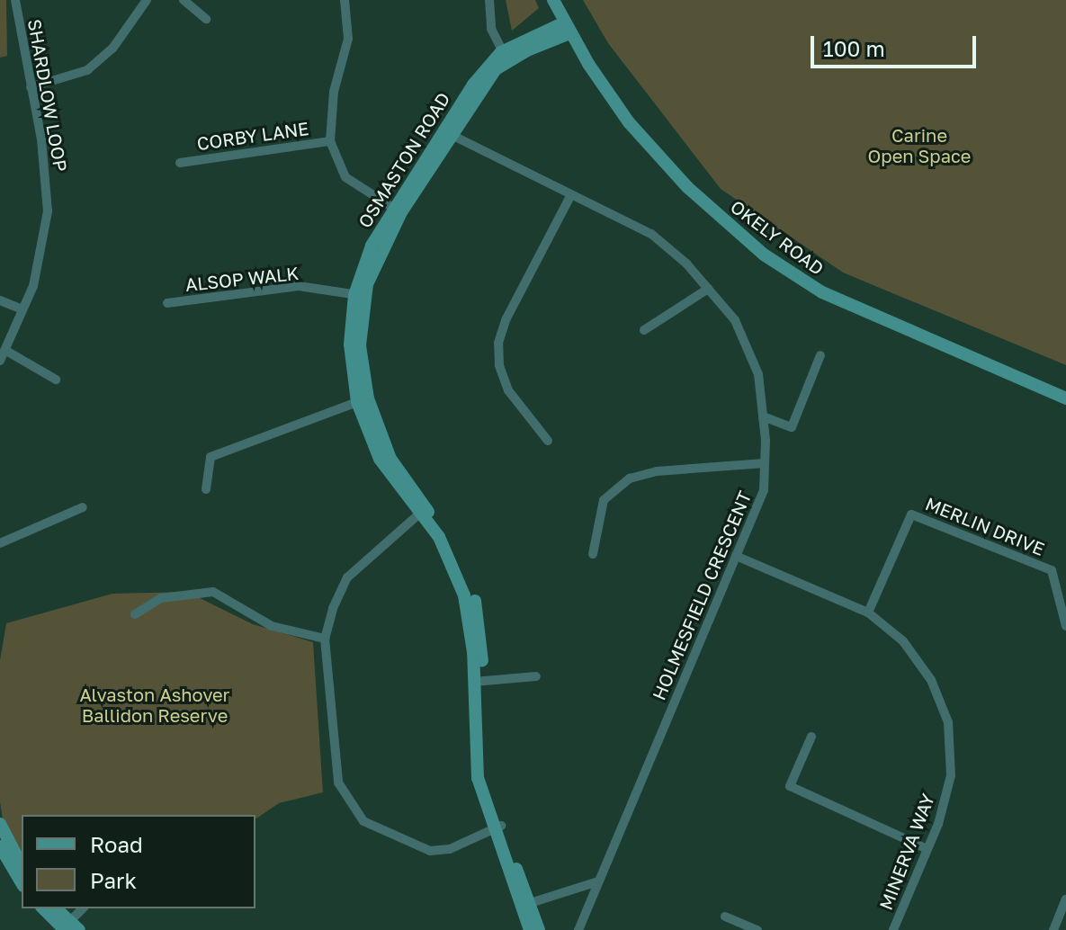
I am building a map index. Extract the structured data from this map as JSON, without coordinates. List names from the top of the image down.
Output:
{
  "streets": {
    "street": [
      "SHARDLOW LOOP",
      "CORBY LANE",
      "OSMASTON ROAD",
      "OKELY ROAD",
      "ALSOP WALK",
      "MERLIN DRIVE",
      "HOLMESFIELD CRESCENT",
      "MINERVA WAY"
    ]
  },
  "crossings": [
    ["OSMASTON ROAD", "OKELY ROAD"],
    ["OSMASTON ROAD", "ALSOP WALK"],
    ["OSMASTON ROAD", "HOLMESFIELD CRESCENT"],
    ["MERLIN DRIVE", "MINERVA WAY"],
    ["HOLMESFIELD CRESCENT", "MINERVA WAY"]
  ],
  "parks": ["Carine Open Space", "Alvaston Ashover Ballidon Reserve"],
  "legend": ["Road", "Park"],
  "scale_bar": "100 m"
}
